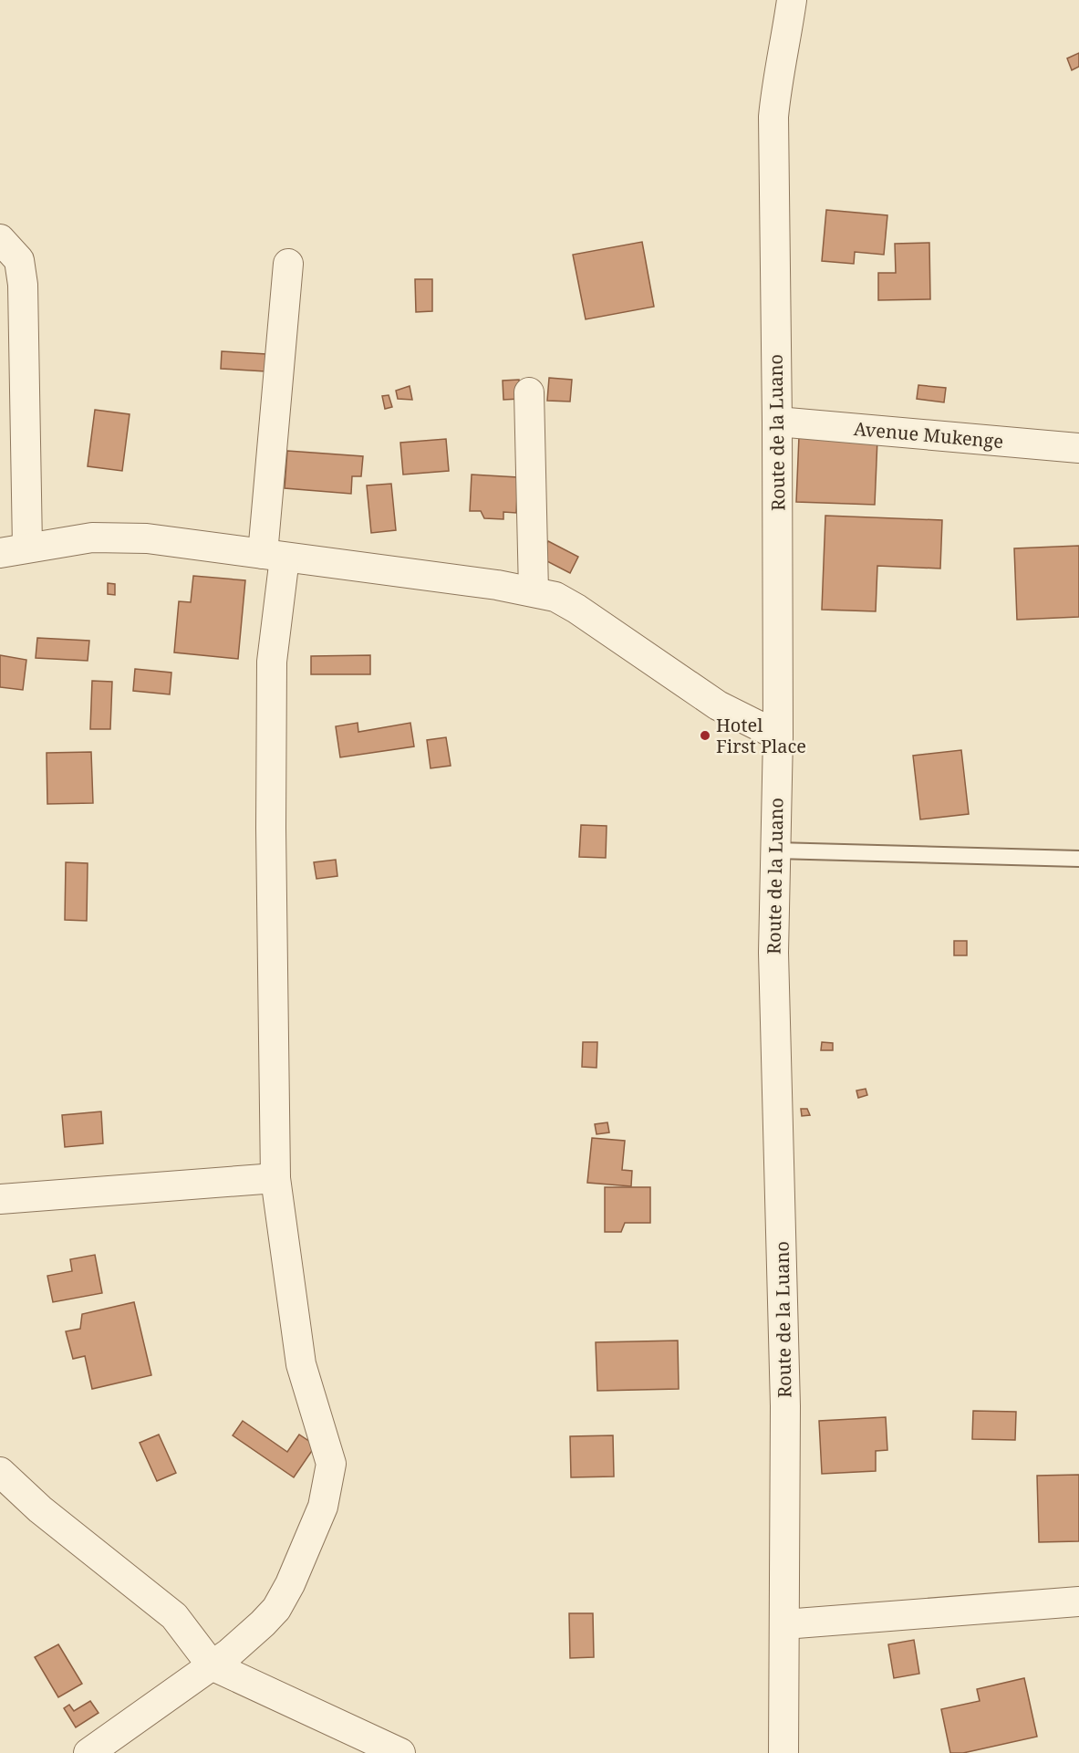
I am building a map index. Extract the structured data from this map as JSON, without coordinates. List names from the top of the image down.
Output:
{
  "streets": {
    "street": ["Route de la Luano", "Avenue Mukenge"]
  },
  "crossings": [
    ["Route de la Luano", "Avenue Mukenge"]
  ],
  "places": ["Hotel First Place"]
}
